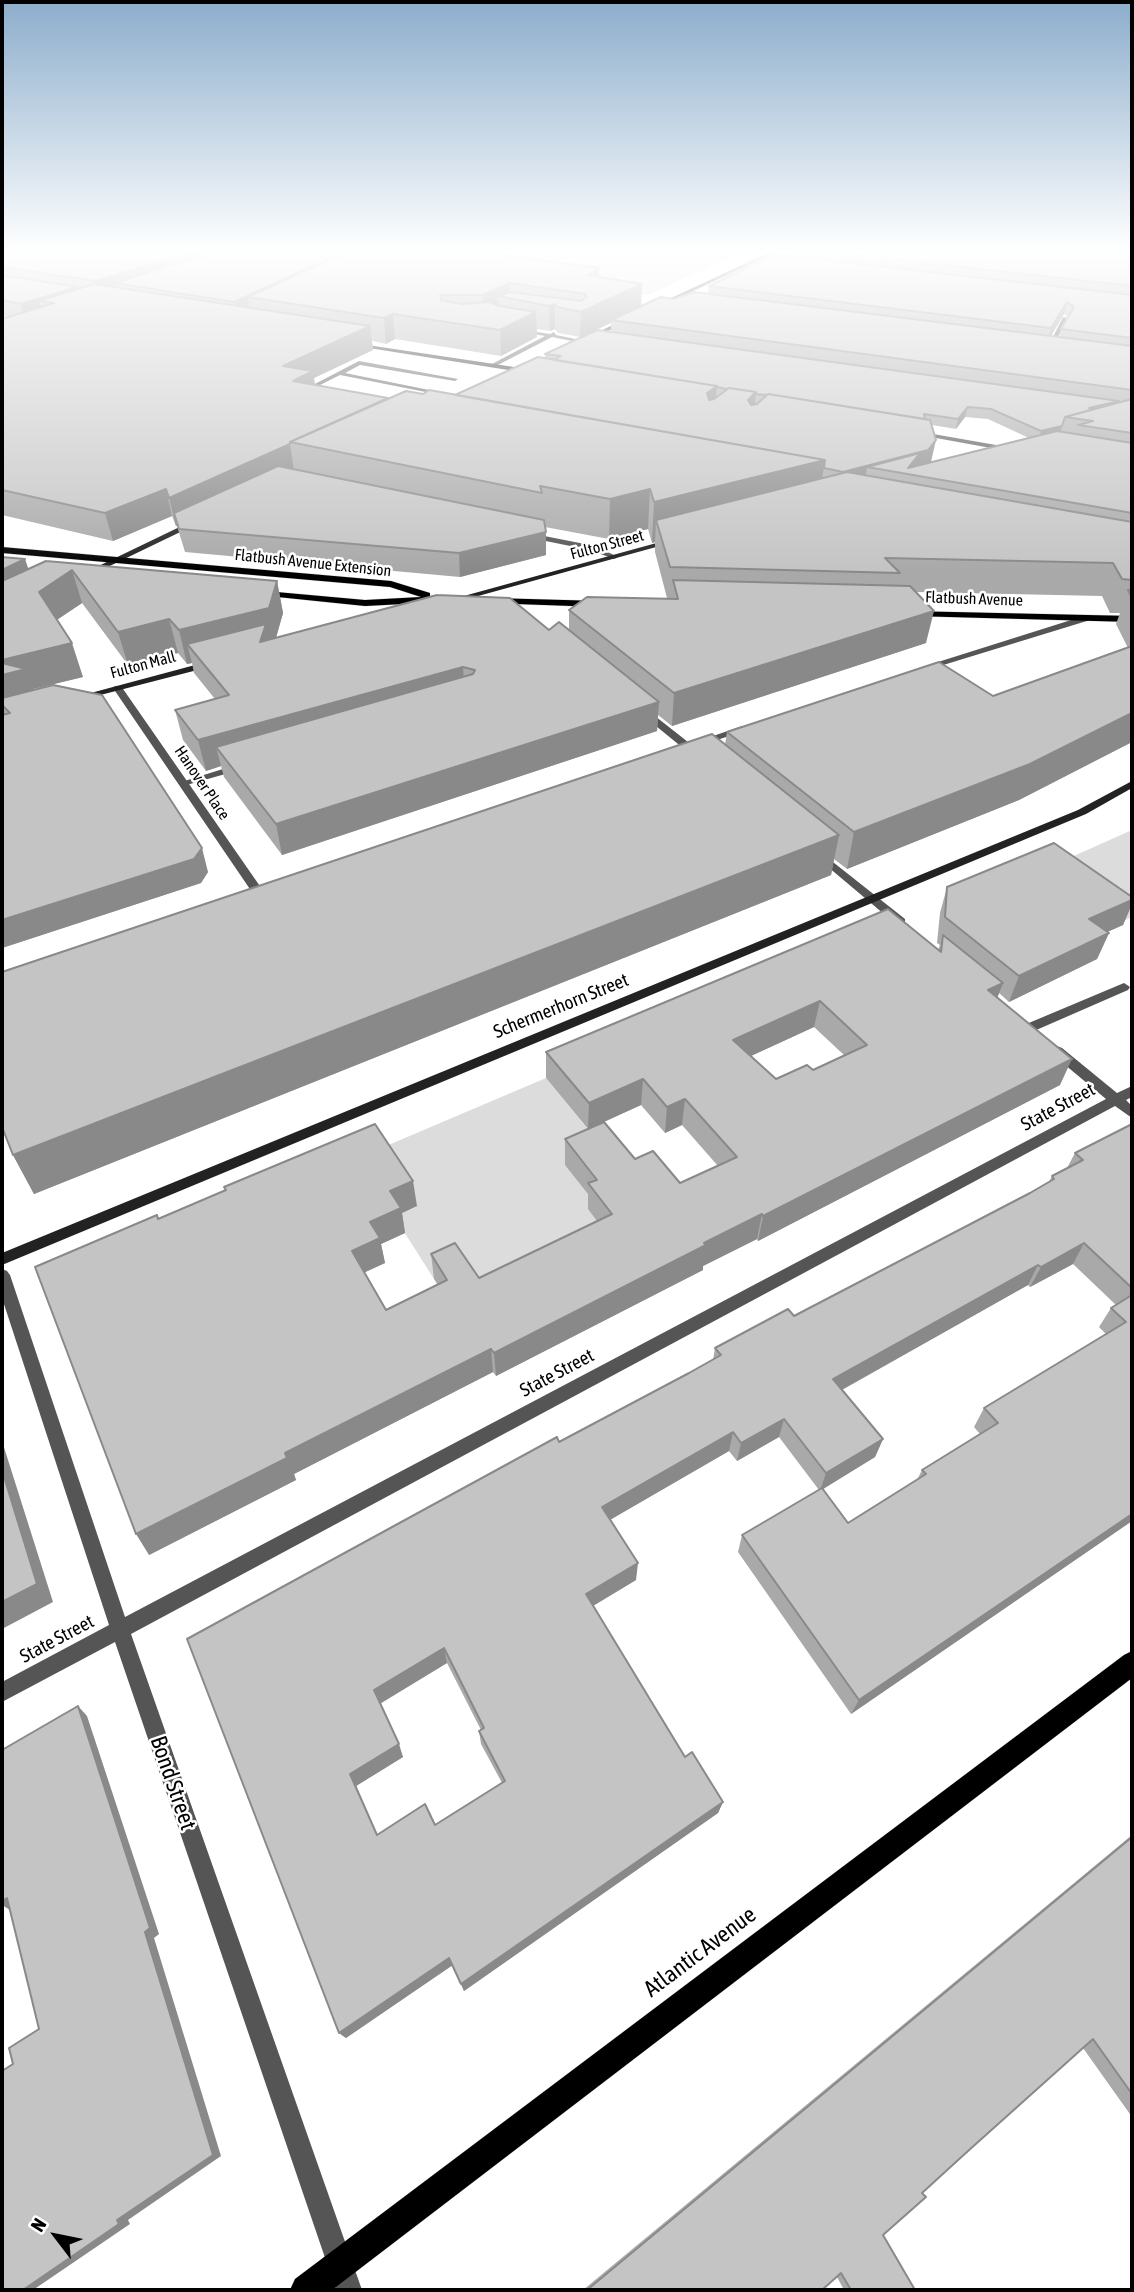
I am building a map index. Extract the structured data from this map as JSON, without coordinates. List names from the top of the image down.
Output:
{
  "streets": {
    "main road": [
      "Fulton Street",
      "Flatbush Avenue Extension",
      "Flatbush Avenue",
      "Fulton Mall",
      "Schermerhorn Street",
      "Atlantic Avenue"
    ],
    "street": ["Hanover Place", "State Street", "Bond Street"]
  },
  "crossings": [
    ["Fulton Mall", "Hanover Place"],
    ["State Street", "Bond Street"],
    ["Bond Street", "Atlantic Avenue"]
  ],
  "north": "top left"
}
